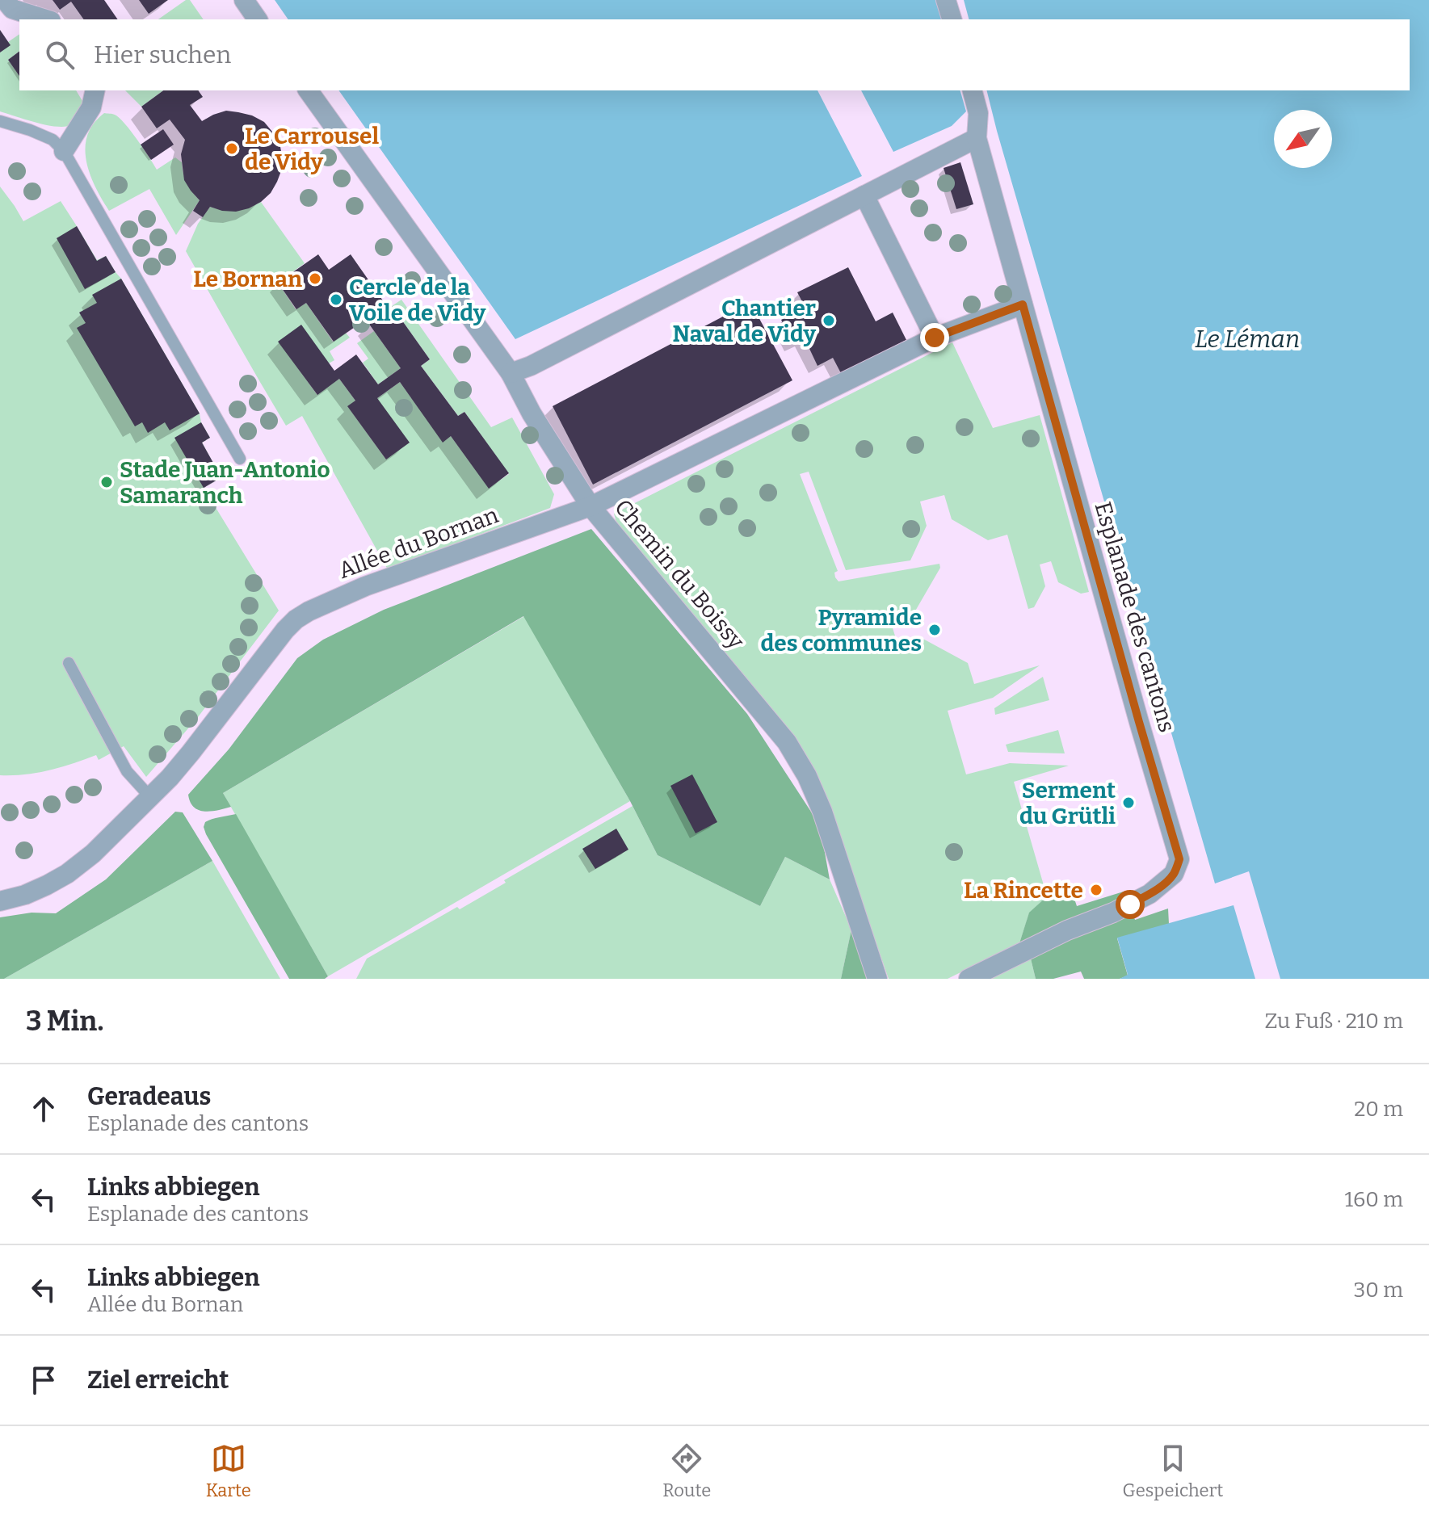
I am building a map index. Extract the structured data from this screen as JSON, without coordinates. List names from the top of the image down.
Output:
{
  "streets": {
    "street": ["Allée du Bornan", "Chemin du Boissy", "Esplanade des cantons"]
  },
  "crossings": [
    ["Allée du Bornan", "Chemin du Boissy"],
    ["Allée du Bornan", "Esplanade des cantons"]
  ],
  "water": ["Le Léman"],
  "places": [
    "Le Carrousel de Vidy",
    "Le Bornan",
    "Cercle de la Voile de Vidy",
    "Chantier Naval de Vidy",
    "Stade Juan-Antonio Samaranch",
    "Pyramide des communes",
    "Serment du Grütli",
    "La Rincette"
  ],
  "north": "bottom left",
  "page": {
    "search": "Hier suchen",
    "heading": ["3 Min.", "Zu Fuß · 210 m"],
    "list": [
      ["Geradeaus", "Esplanade des cantons", "20 m"],
      ["Links abbiegen", "Esplanade des cantons", "160 m"],
      ["Links abbiegen", "Allée du Bornan", "30 m"],
      "Ziel erreicht"
    ],
    "nav": ["Karte", "Route", "Gespeichert"]
  }
}
